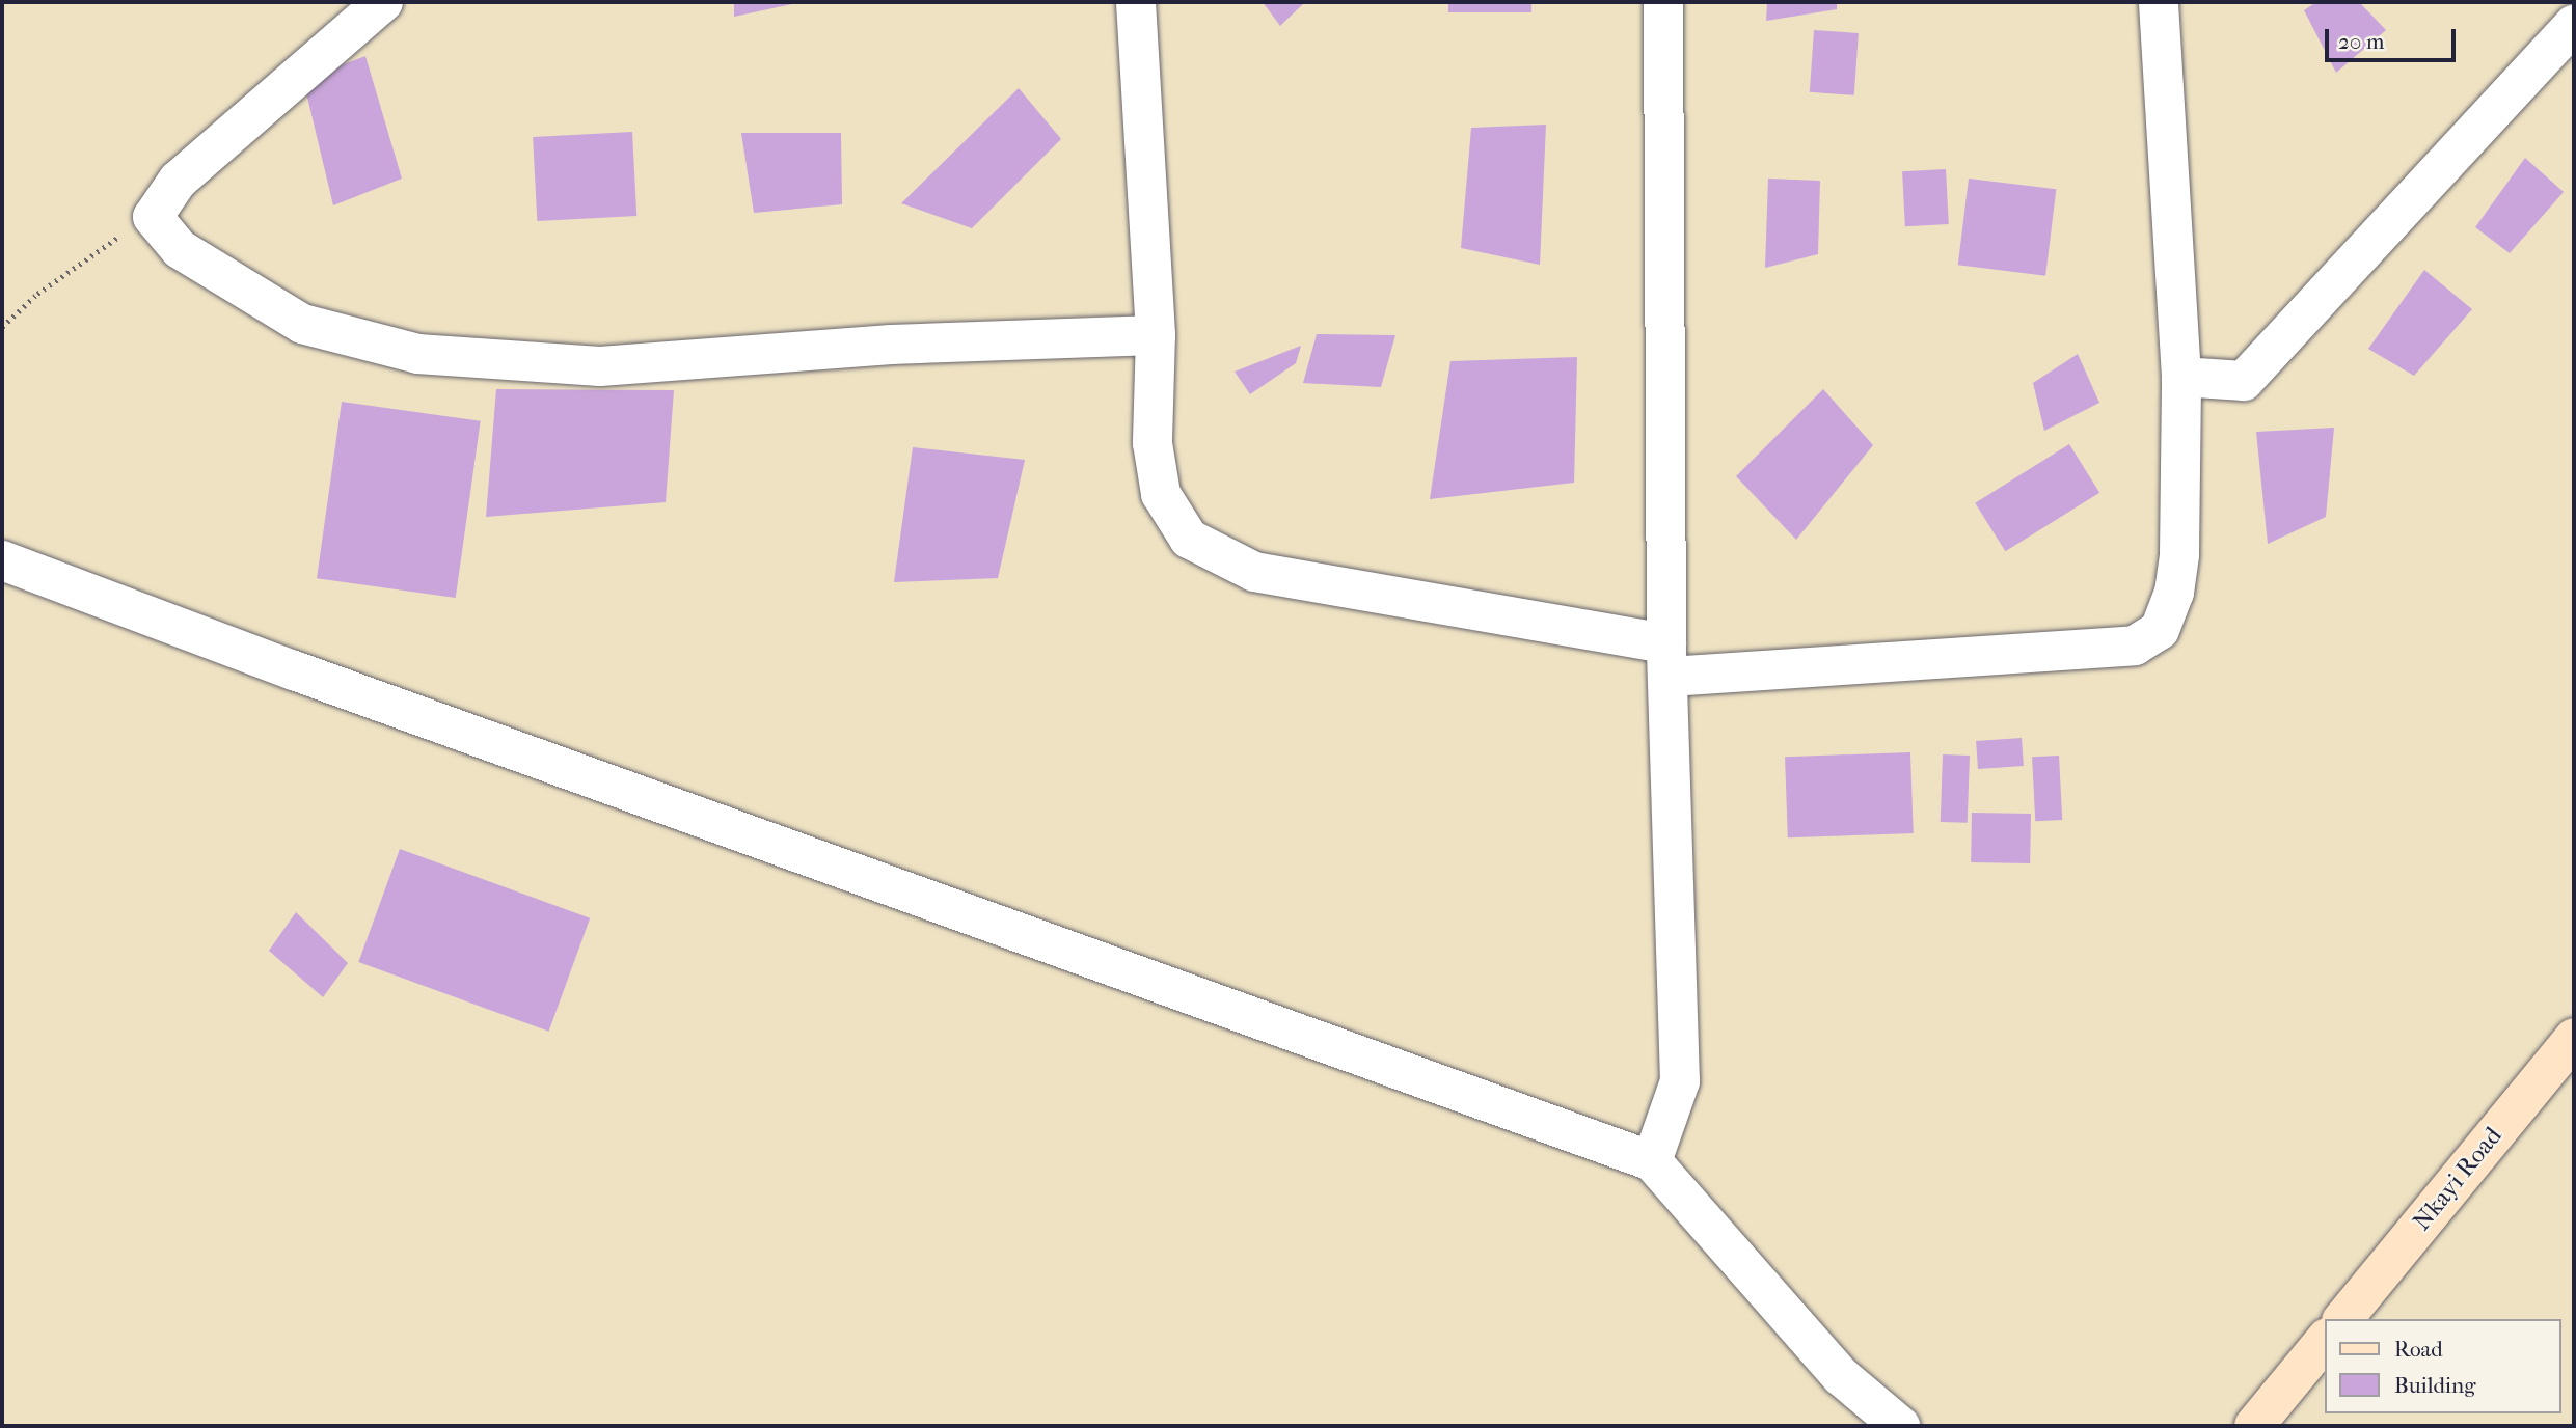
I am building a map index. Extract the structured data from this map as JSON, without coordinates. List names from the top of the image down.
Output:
{
  "streets": {
    "main road": ["Nkayi Road"]
  },
  "legend": ["Road", "Building"],
  "scale_bar": "20 m"
}
